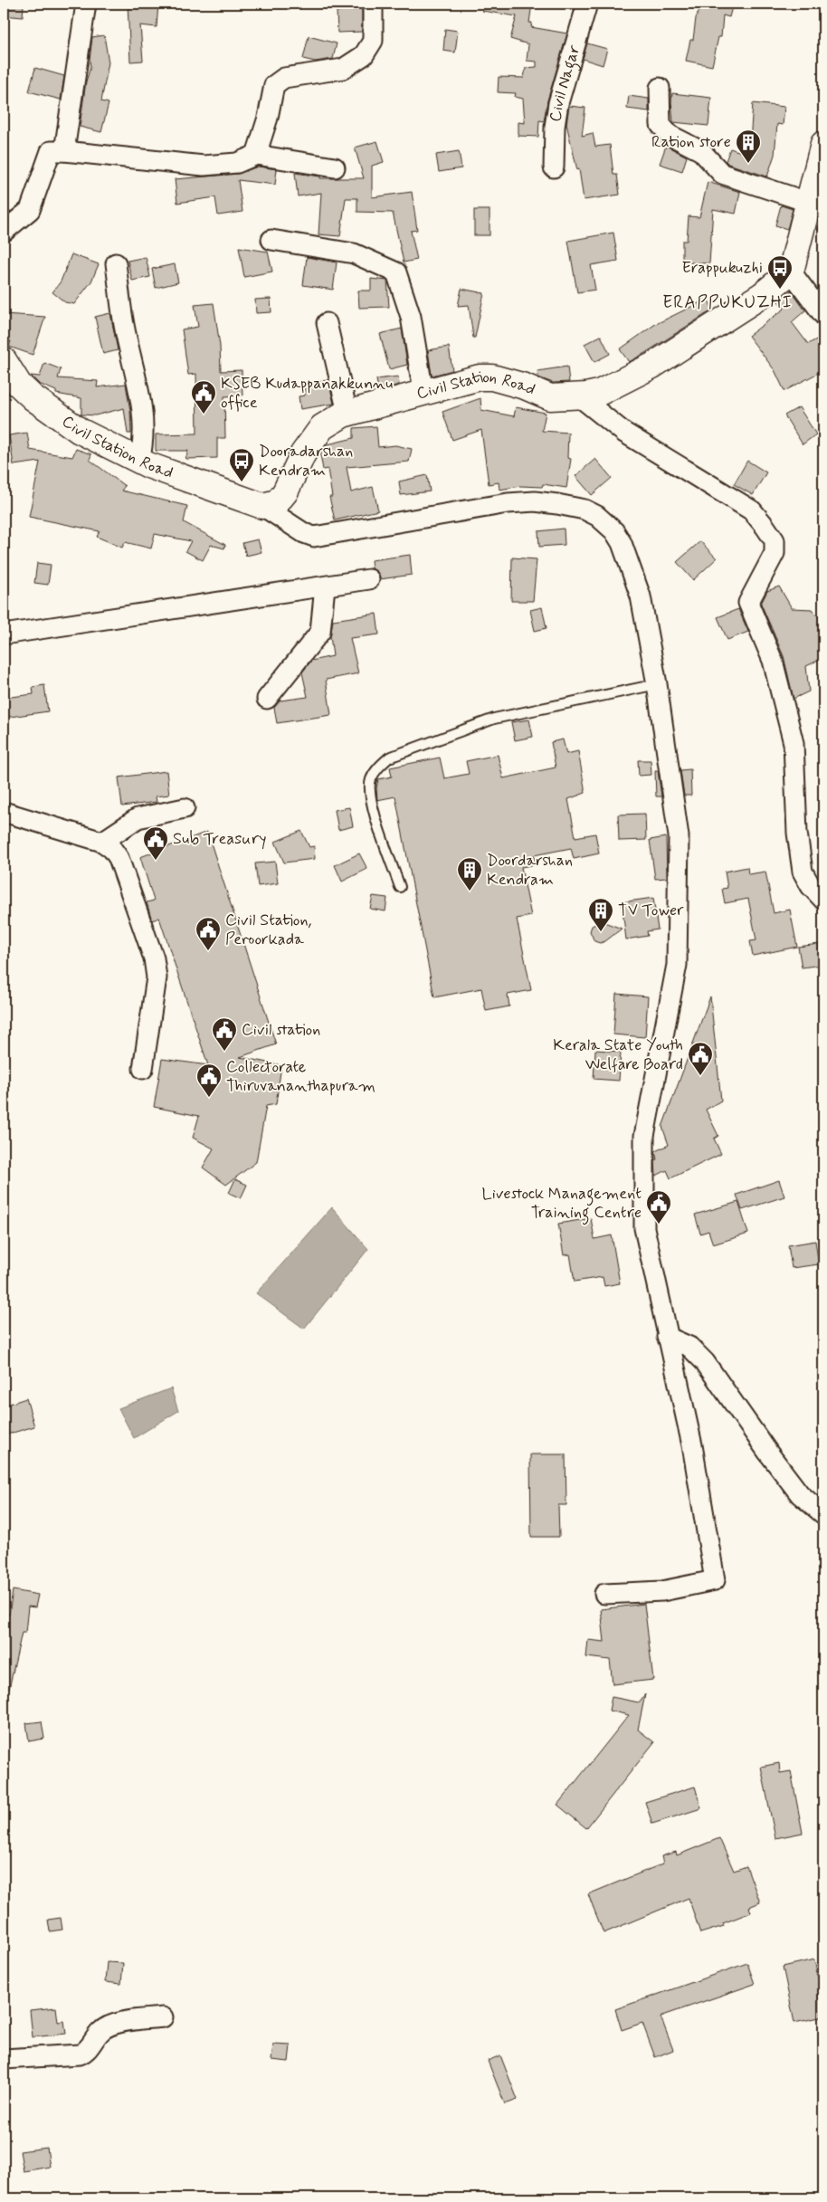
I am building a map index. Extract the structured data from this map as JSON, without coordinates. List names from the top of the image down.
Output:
{
  "streets": {
    "main road": ["Civil Station Road"],
    "street": ["Civil Nagar"]
  },
  "districts": ["ERAPPUKUZHI"],
  "places": {
    "building": ["Ration store", "Doordarshan Kendram", "TV Tower"],
    "bus stop": ["Erappukuzhi", "Dooradarshan Kendram"],
    "public building": [
      "KSEB Kudappanakkunnu office",
      "Sub Treasury",
      "Civil Station, Peroorkada",
      "Civil station",
      "Kerala State Youth Welfare Board",
      "Collectorate Thiruvananthapuram",
      "Livestock Management Training Centre"
    ]
  }
}
